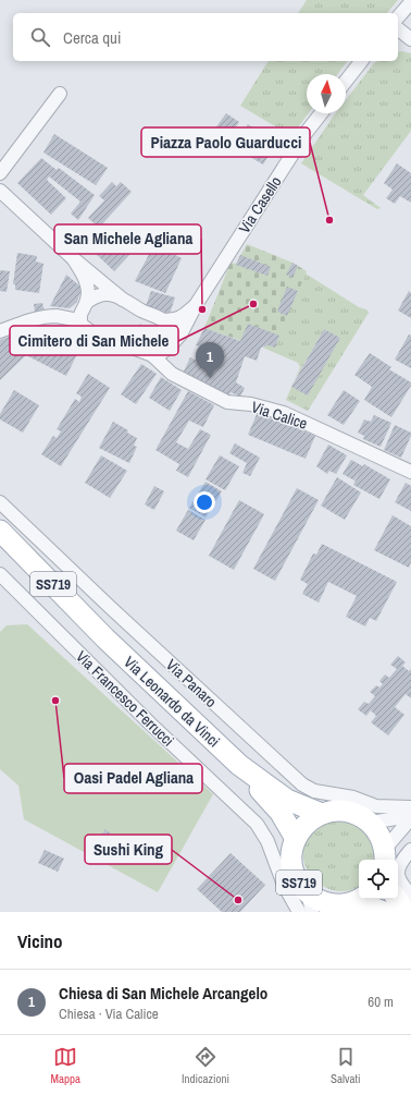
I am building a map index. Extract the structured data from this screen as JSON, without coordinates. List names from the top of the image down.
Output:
{
  "streets": {
    "main road": ["SS719", "Via Leonardo da Vinci"],
    "street": [
      "Via Casello",
      "Via Calice",
      "Via Panaro",
      "Via Francesco Ferrucci"
    ]
  },
  "crossings": [
    ["SS719", "Via Leonardo da Vinci"]
  ],
  "places": [
    "Piazza Paolo Guarducci",
    "Cimitero di San Michele",
    "San Michele Agliana",
    "Oasi Padel Agliana",
    "Sushi King"
  ],
  "north": "top",
  "page": {
    "search": "Cerca qui",
    "pins": "1",
    "heading": "Vicino",
    "list": [
      {
        "mark": "1",
        "name": "Chiesa di San Michele Arcangelo",
        "note": "Chiesa · Via Calice",
        "value": "60 m"
      }
    ],
    "nav": ["Mappa", "Indicazioni", "Salvati"]
  }
}
